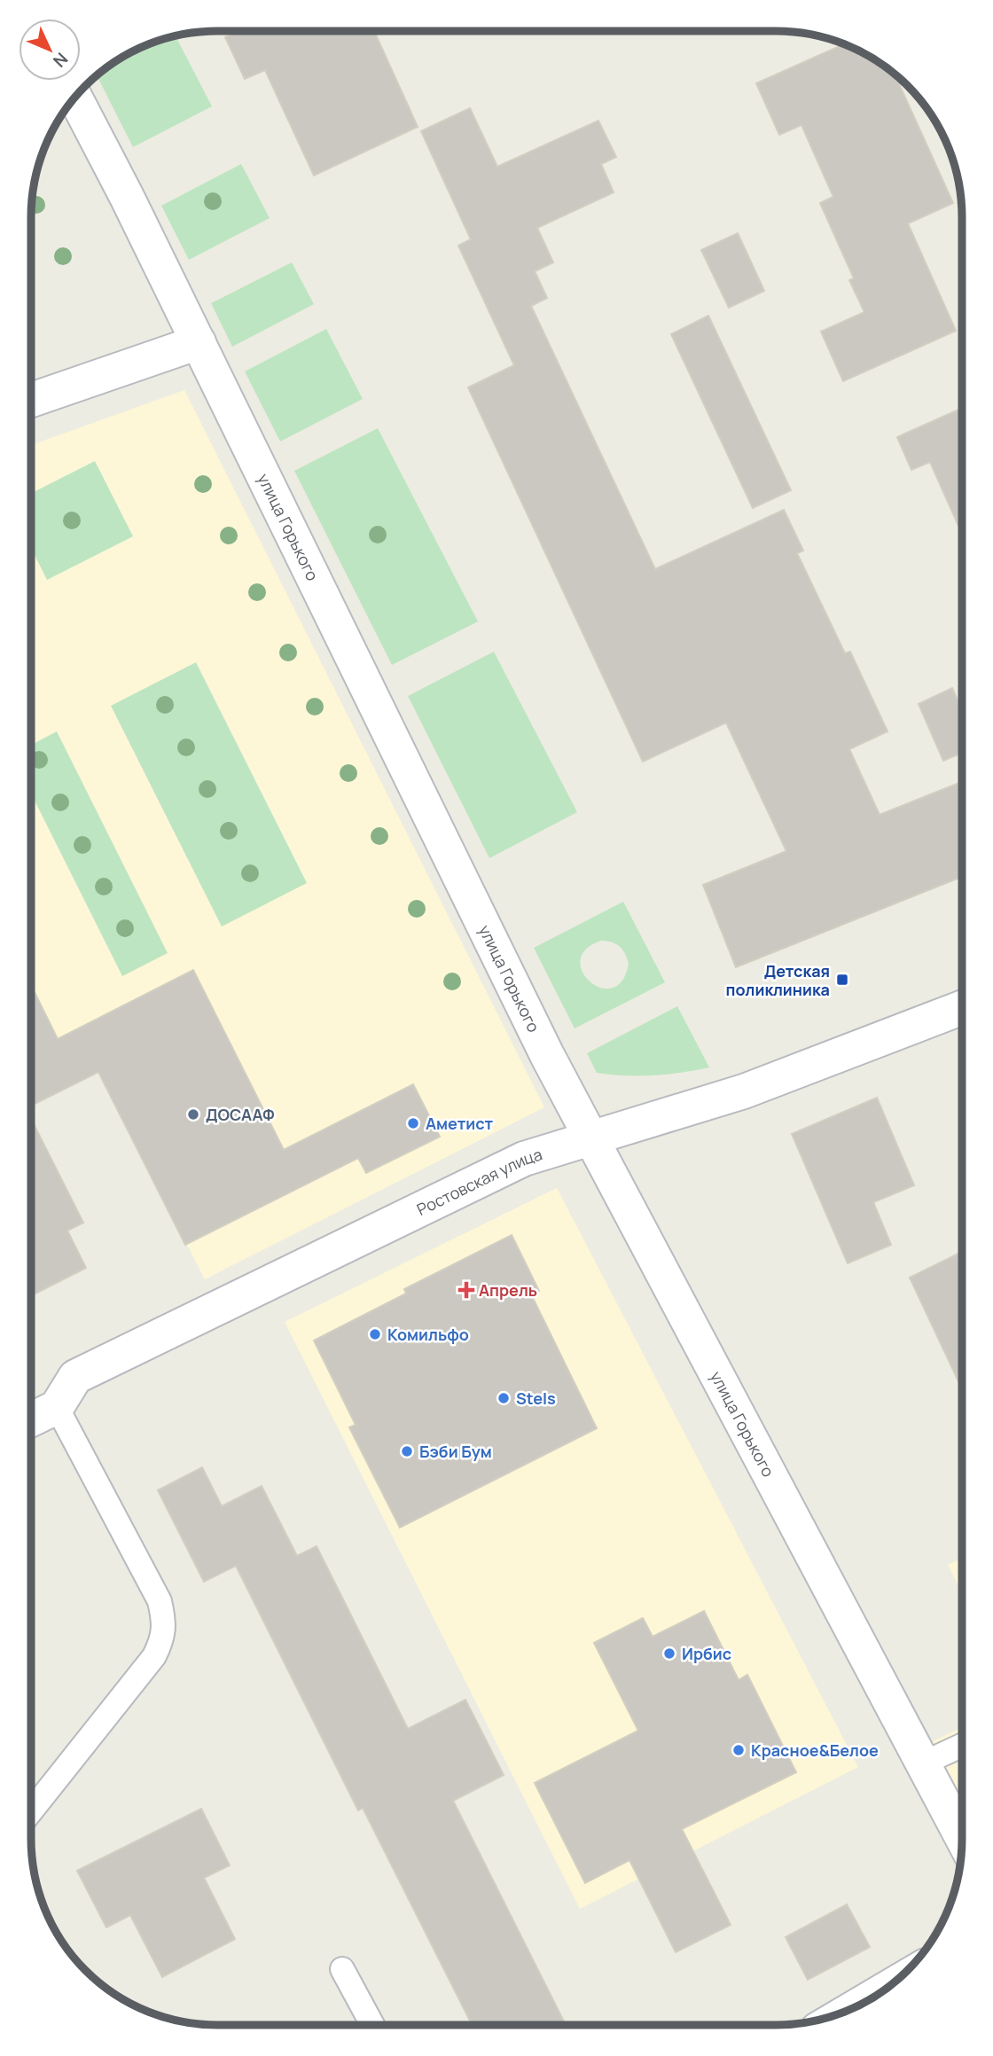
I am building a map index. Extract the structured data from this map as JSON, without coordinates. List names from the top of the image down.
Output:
{
  "streets": {
    "main road": ["улица Горького", "Ростовская улица"]
  },
  "crossings": [
    ["улица Горького", "Ростовская улица"]
  ],
  "places": {
    "transit": ["Детская поликлиника"],
    "other": [
      "ДОСААФ",
      "Аметист",
      "Комильфо",
      "Stels",
      "Бэби Бум",
      "Ирбис",
      "Красное&Белое"
    ],
    "health": ["Апрель"]
  },
  "north": "bottom right"
}
